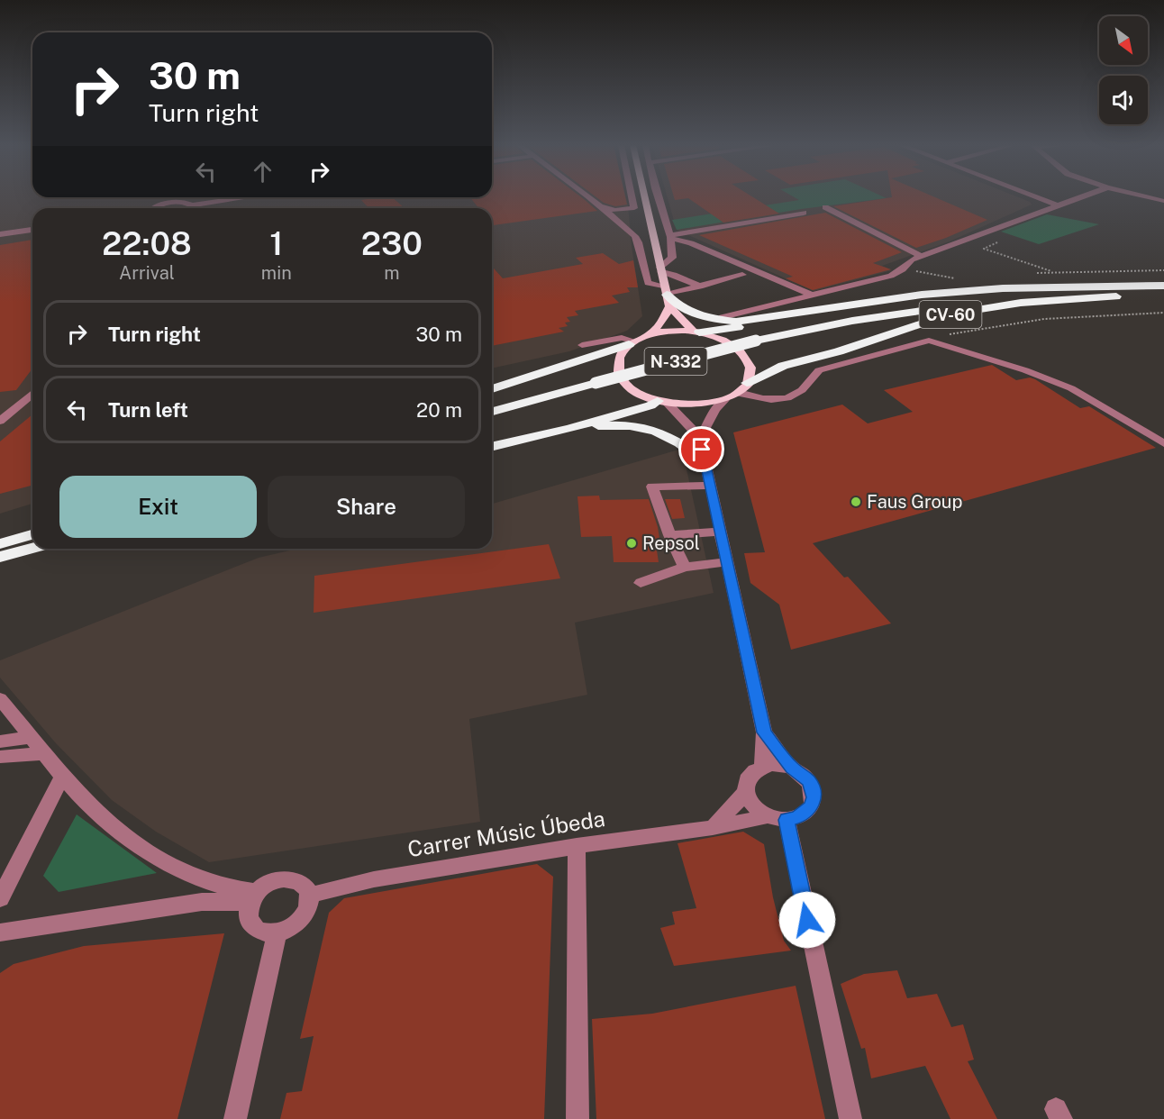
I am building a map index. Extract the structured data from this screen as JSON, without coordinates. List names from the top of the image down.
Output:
{
  "streets": {
    "highway": ["CV-60", "N-332"],
    "street": ["Carrer Músic Úbeda"]
  },
  "crossings": [
    ["CV-60", "N-332"]
  ],
  "places": ["Faus Group", "Repsol"],
  "north": "bottom right",
  "page": {
    "turn": ["30 m", "Turn right"],
    "eta": [
      "22:08",
      "Arrival",
      "1",
      "min",
      "230",
      "m"
    ],
    "list": [
      {
        "name": "Turn right",
        "value": "30 m"
      },
      {
        "name": "Turn left",
        "value": "20 m"
      }
    ],
    "buttons": ["Exit", "Share"]
  }
}
